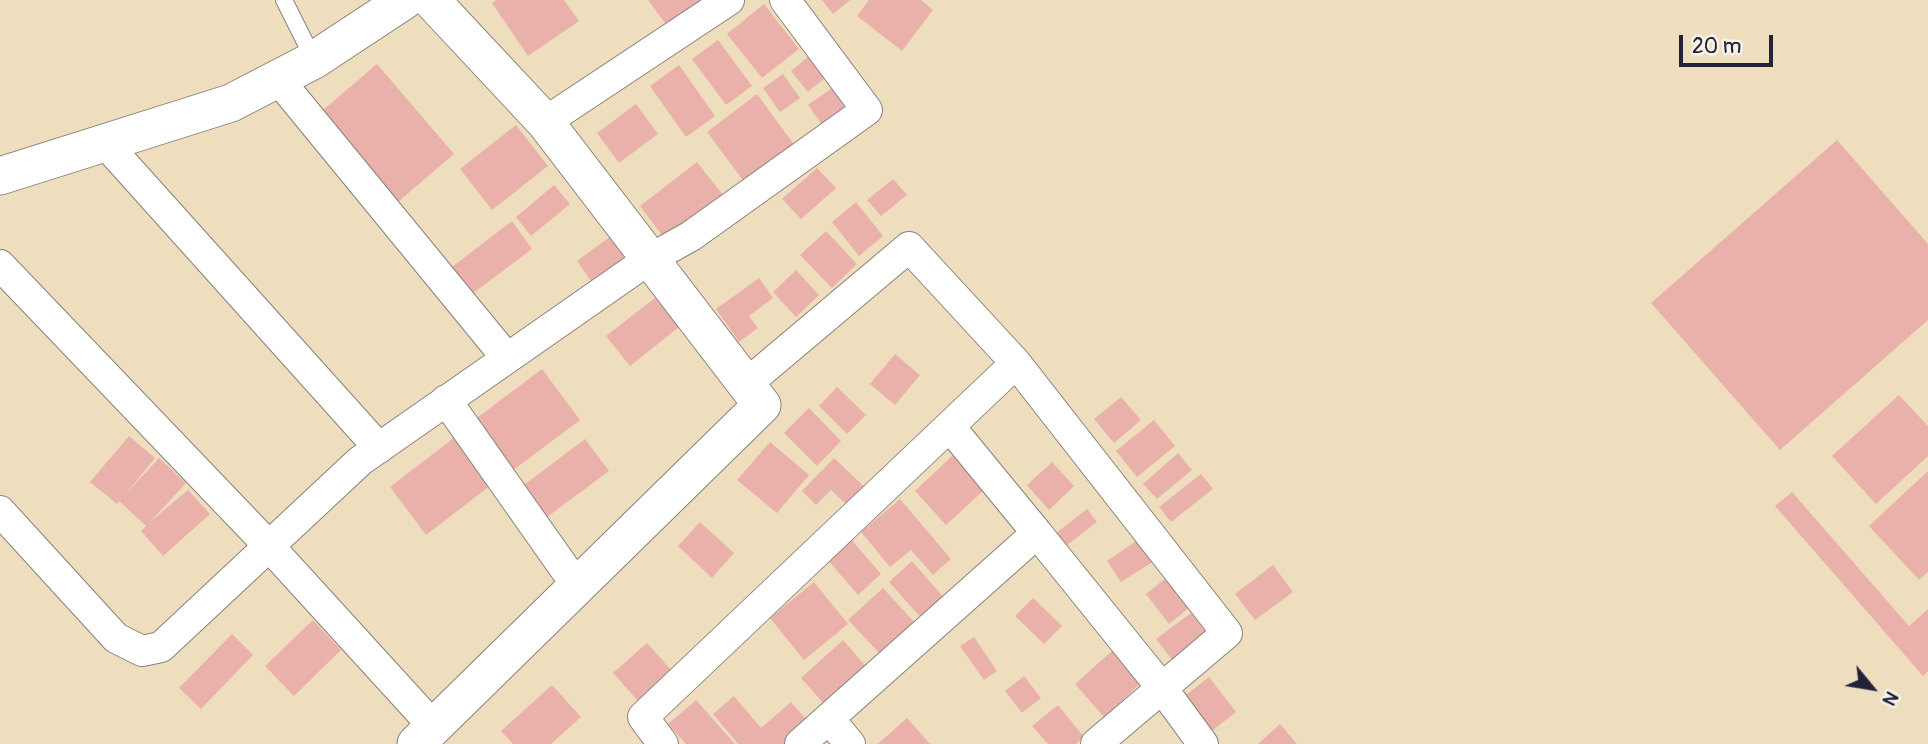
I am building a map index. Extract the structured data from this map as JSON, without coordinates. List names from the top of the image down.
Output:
{
  "scale_bar": "20 m",
  "north": "bottom right"
}
